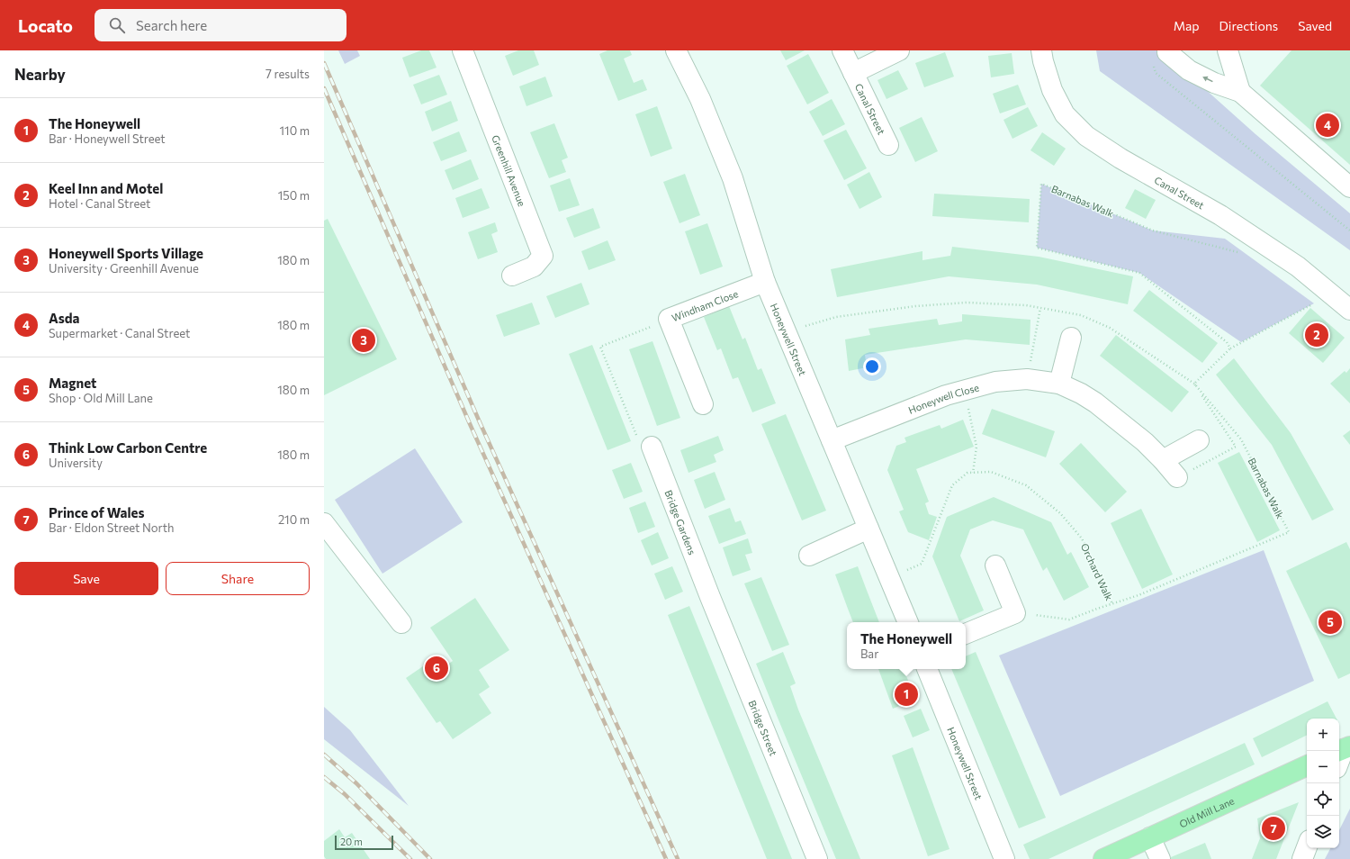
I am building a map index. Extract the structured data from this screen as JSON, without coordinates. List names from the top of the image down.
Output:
{
  "streets": {
    "highway": ["Old Mill Lane"],
    "street": [
      "Canal Street",
      "Greenhill Avenue",
      "Windham Close",
      "Honeywell Street",
      "Honeywell Close",
      "Bridge Gardens",
      "Bridge Street"
    ],
    "path": ["Barnabas Walk", "Orchard Walk"]
  },
  "crossings": [
    ["Barnabas Walk", "Honeywell Street"],
    ["Barnabas Walk", "Orchard Walk"],
    ["Windham Close", "Honeywell Street"],
    ["Honeywell Street", "Honeywell Close"],
    ["Honeywell Street", "Orchard Walk"],
    ["Bridge Gardens", "Bridge Street"]
  ],
  "scale_bar": "20 m",
  "page": {
    "header": "Locato",
    "search": "Search here",
    "nav": ["Map", "Directions", "Saved"],
    "heading": ["Nearby", "7 results"],
    "list": [
      {
        "mark": "1",
        "name": "The Honeywell",
        "note": "Bar · Honeywell Street",
        "value": "110 m"
      },
      {
        "mark": "2",
        "name": "Keel Inn and Motel",
        "note": "Hotel · Canal Street",
        "value": "150 m"
      },
      {
        "mark": "3",
        "name": "Honeywell Sports Village",
        "note": "University · Greenhill Avenue",
        "value": "180 m"
      },
      {
        "mark": "4",
        "name": "Asda",
        "note": "Supermarket · Canal Street",
        "value": "180 m"
      },
      {
        "mark": "5",
        "name": "Magnet",
        "note": "Shop · Old Mill Lane",
        "value": "180 m"
      },
      {
        "mark": "6",
        "name": "Think Low Carbon Centre",
        "note": "University",
        "value": "180 m"
      },
      {
        "mark": "7",
        "name": "Prince of Wales",
        "note": "Bar · Eldon Street North",
        "value": "210 m"
      }
    ],
    "pins": [
      "4",
      "2",
      "3",
      "5",
      "6",
      "1",
      "7"
    ],
    "buttons": ["Save", "Share"],
    "popup": ["The Honeywell", "Bar"],
    "map_buttons": ["+", "−"],
    "scale": "20 m"
  }
}
